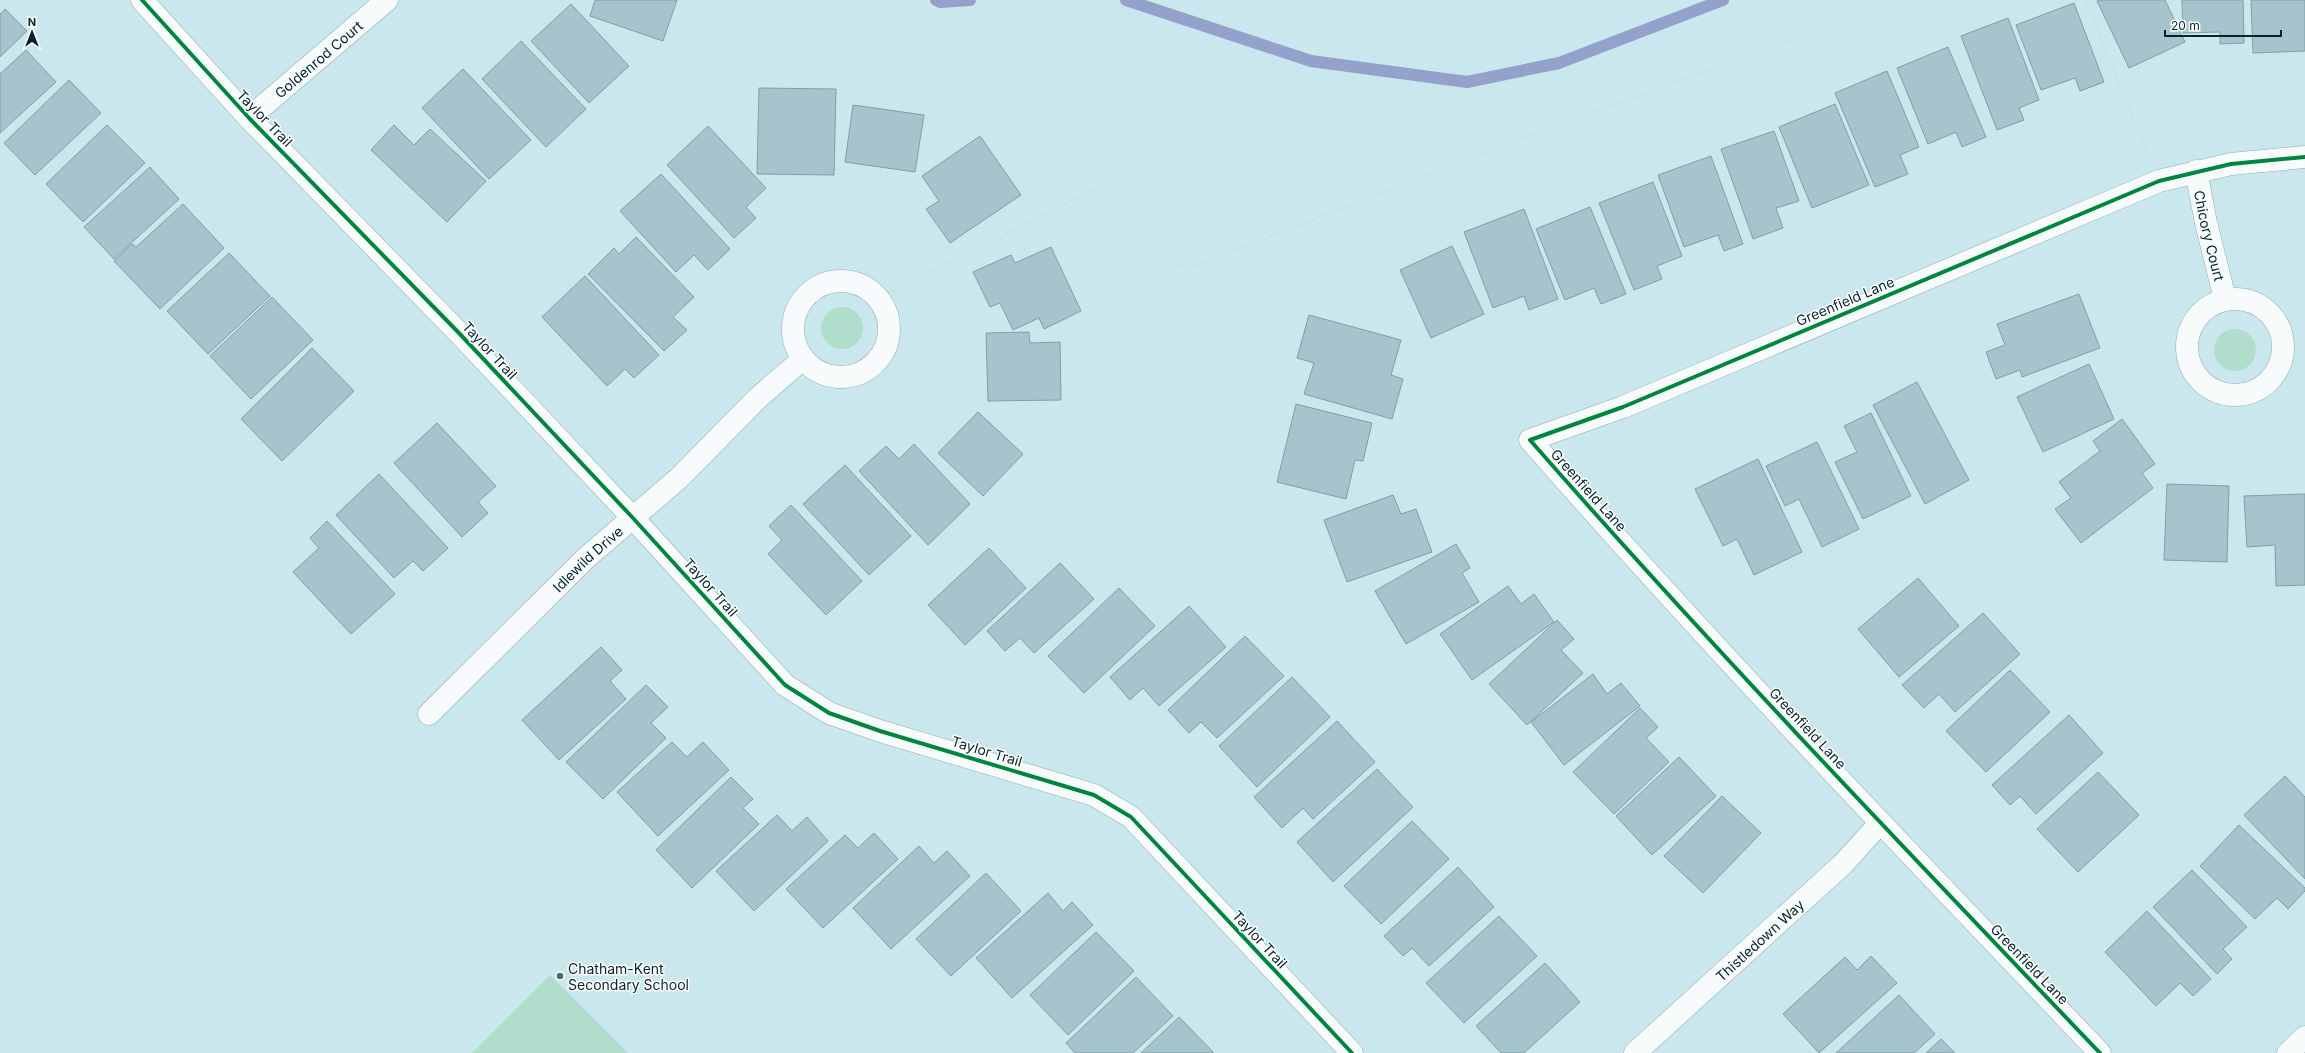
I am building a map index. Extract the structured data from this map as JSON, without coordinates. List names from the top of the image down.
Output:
{
  "streets": {
    "street": [
      "Goldenrod Court",
      "Taylor Trail",
      "Chicory Court",
      "Greenfield Lane",
      "Idlewild Drive",
      "Thistledown Way"
    ]
  },
  "crossings": [
    ["Goldenrod Court", "Taylor Trail"],
    ["Taylor Trail", "Idlewild Drive"],
    ["Chicory Court", "Greenfield Lane"],
    ["Greenfield Lane", "Thistledown Way"]
  ],
  "places": ["Chatham-Kent Secondary School"],
  "scale_bar": "20 m",
  "north": "top"
}
